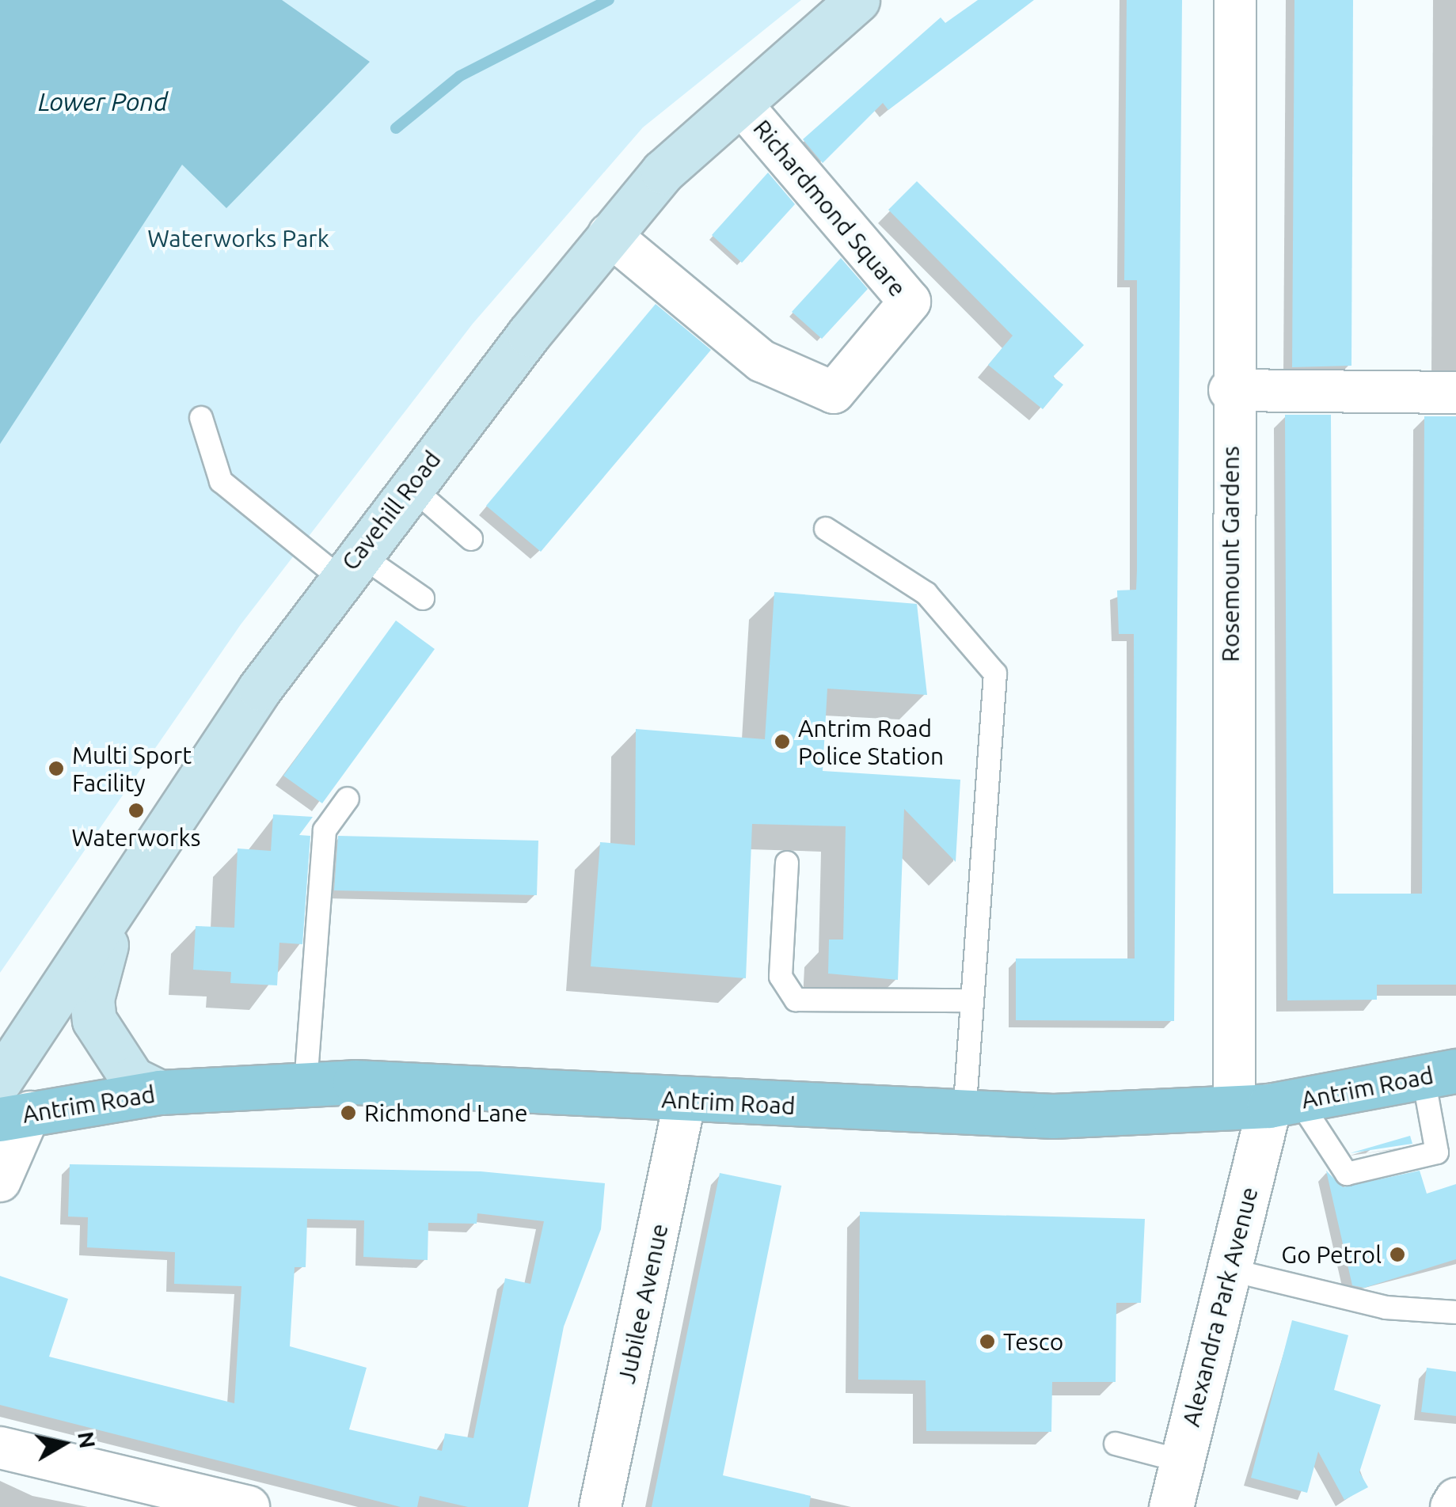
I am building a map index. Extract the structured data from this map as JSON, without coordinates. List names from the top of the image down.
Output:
{
  "streets": {
    "main road": ["Cavehill Road", "Antrim Road"],
    "street": [
      "Richardmond Square",
      "Rosemount Gardens",
      "Jubilee Avenue",
      "Alexandra Park Avenue"
    ]
  },
  "crossings": [
    ["Richardmond Square", "Cavehill Road"],
    ["Rosemount Gardens", "Antrim Road"],
    ["Rosemount Gardens", "Alexandra Park Avenue"],
    ["Antrim Road", "Jubilee Avenue"],
    ["Antrim Road", "Alexandra Park Avenue"]
  ],
  "water": ["Lower Pond"],
  "parks": ["Waterworks Park"],
  "places": [
    "Antrim Road Police Station",
    "Multi Sport Facility",
    "Waterworks",
    "Richmond Lane",
    "Go Petrol",
    "Tesco"
  ],
  "north": "right"
}
